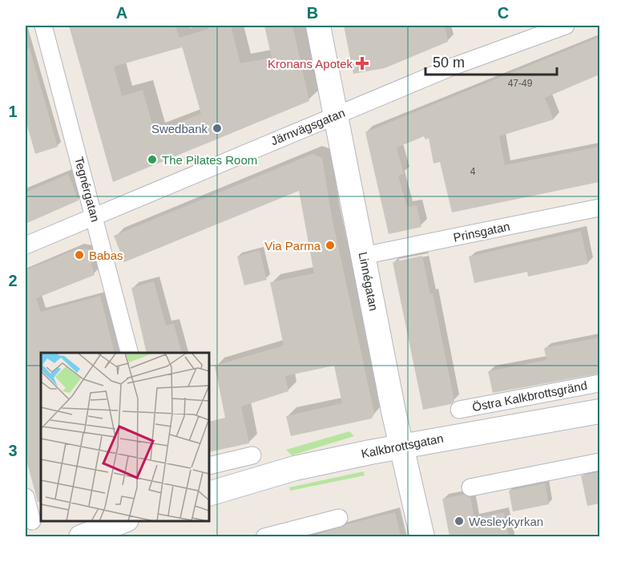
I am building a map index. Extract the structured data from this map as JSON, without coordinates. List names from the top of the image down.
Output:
{
  "streets": {
    "street": [
      "Järnvägsgatan",
      "Tegnérgatan",
      "Prinsgatan",
      "Linnégatan",
      "Östra Kalkbrottsgränd",
      "Kalkbrottsgatan"
    ]
  },
  "crossings": [
    ["Järnvägsgatan", "Tegnérgatan"],
    ["Järnvägsgatan", "Linnégatan"],
    ["Prinsgatan", "Linnégatan"],
    ["Linnégatan", "Kalkbrottsgatan"]
  ],
  "places": {
    "health": ["Kronans Apotek"],
    "other": [
      "Swedbank",
      "The Pilates Room",
      "Via Parma",
      "Babas",
      "Wesleykyrkan"
    ]
  },
  "house_numbers": ["47-49", "4"],
  "scale_bar": "50 m",
  "grid": {
    "columns": ["A", "B", "C"],
    "rows": ["1", "2", "3"]
  }
}
